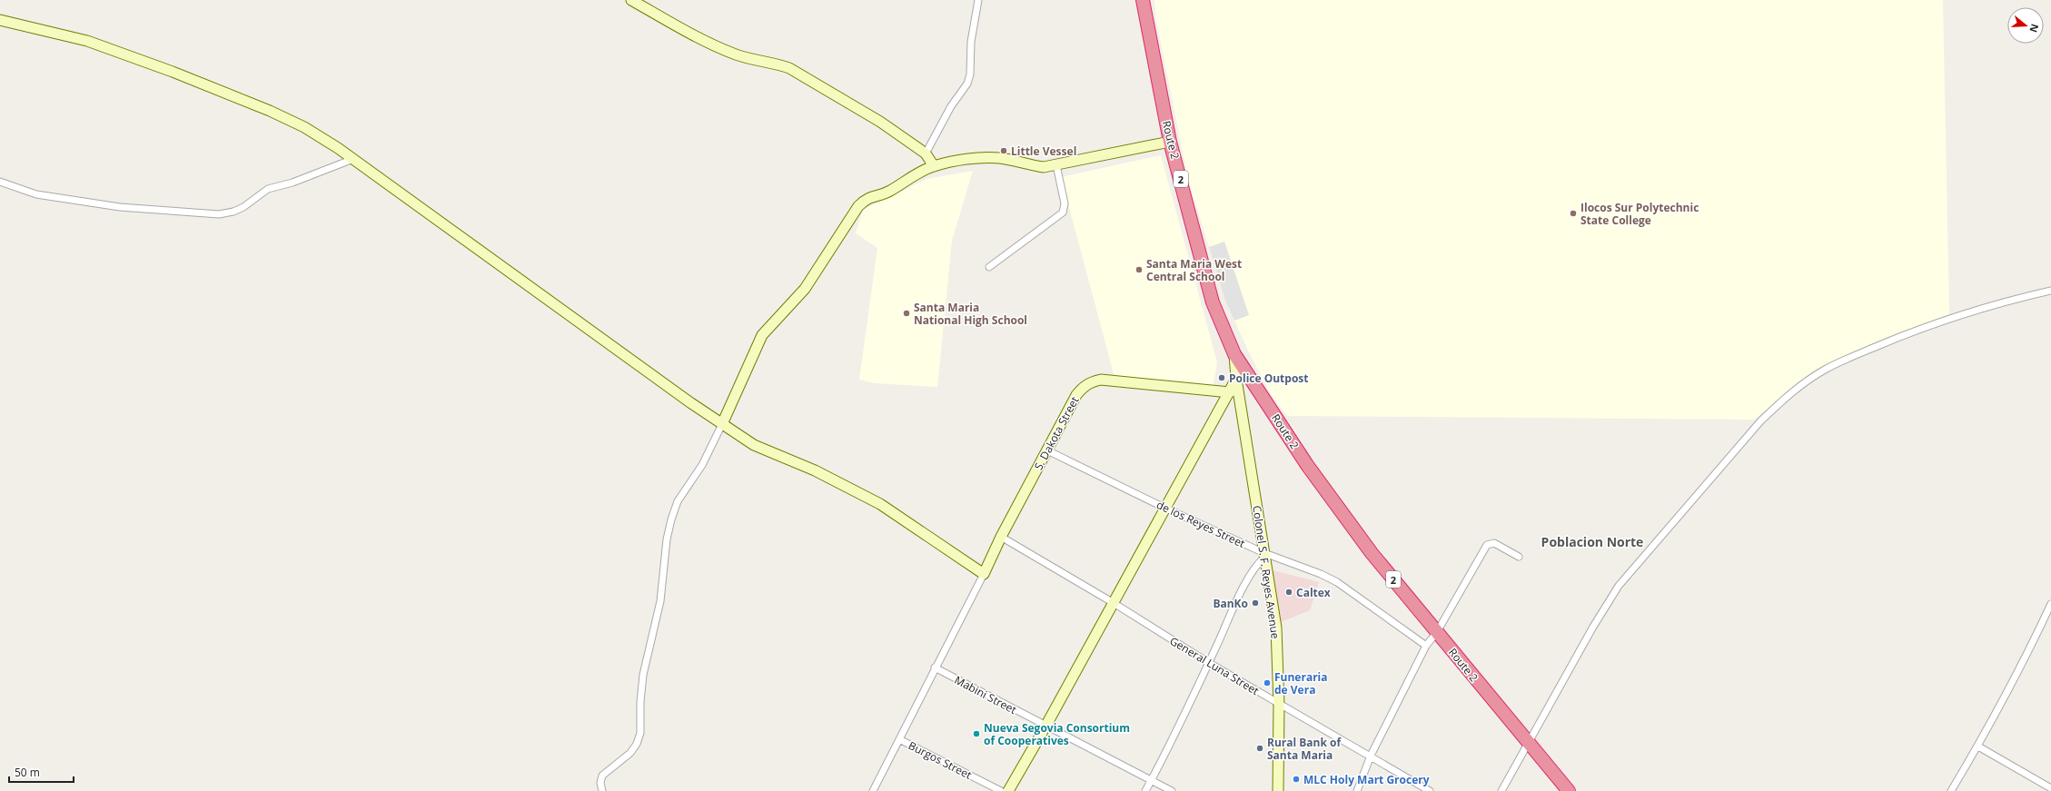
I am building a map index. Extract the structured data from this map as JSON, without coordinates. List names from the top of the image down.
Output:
{
  "streets": {
    "highway": ["Route 2", "2"],
    "street": [
      "S. Dakota Street",
      "de los Reyes Street",
      "Colonel S. F. Reyes Avenue",
      "General Luna Street",
      "Mabini Street",
      "Burgos Street"
    ]
  },
  "crossings": [
    ["Route 2", "Colonel S. F. Reyes Avenue"],
    ["S. Dakota Street", "de los Reyes Street"],
    ["S. Dakota Street", "General Luna Street"],
    ["de los Reyes Street", "Colonel S. F. Reyes Avenue"],
    ["Colonel S. F. Reyes Avenue", "General Luna Street"]
  ],
  "districts": ["Poblacion Norte"],
  "places": [
    "Little Vessel",
    "Ilocos Sur Polytechnic State College",
    "Santa Maria West Central School",
    "Santa Maria National High School",
    "Police Outpost",
    "Caltex",
    "BanKo",
    "Funeraria de Vera",
    "Nueva Segovia Consortium of Cooperatives",
    "Rural Bank of Santa Maria",
    "MLC Holy Mart Grocery"
  ],
  "scale_bar": "50 m",
  "north": "right"
}
